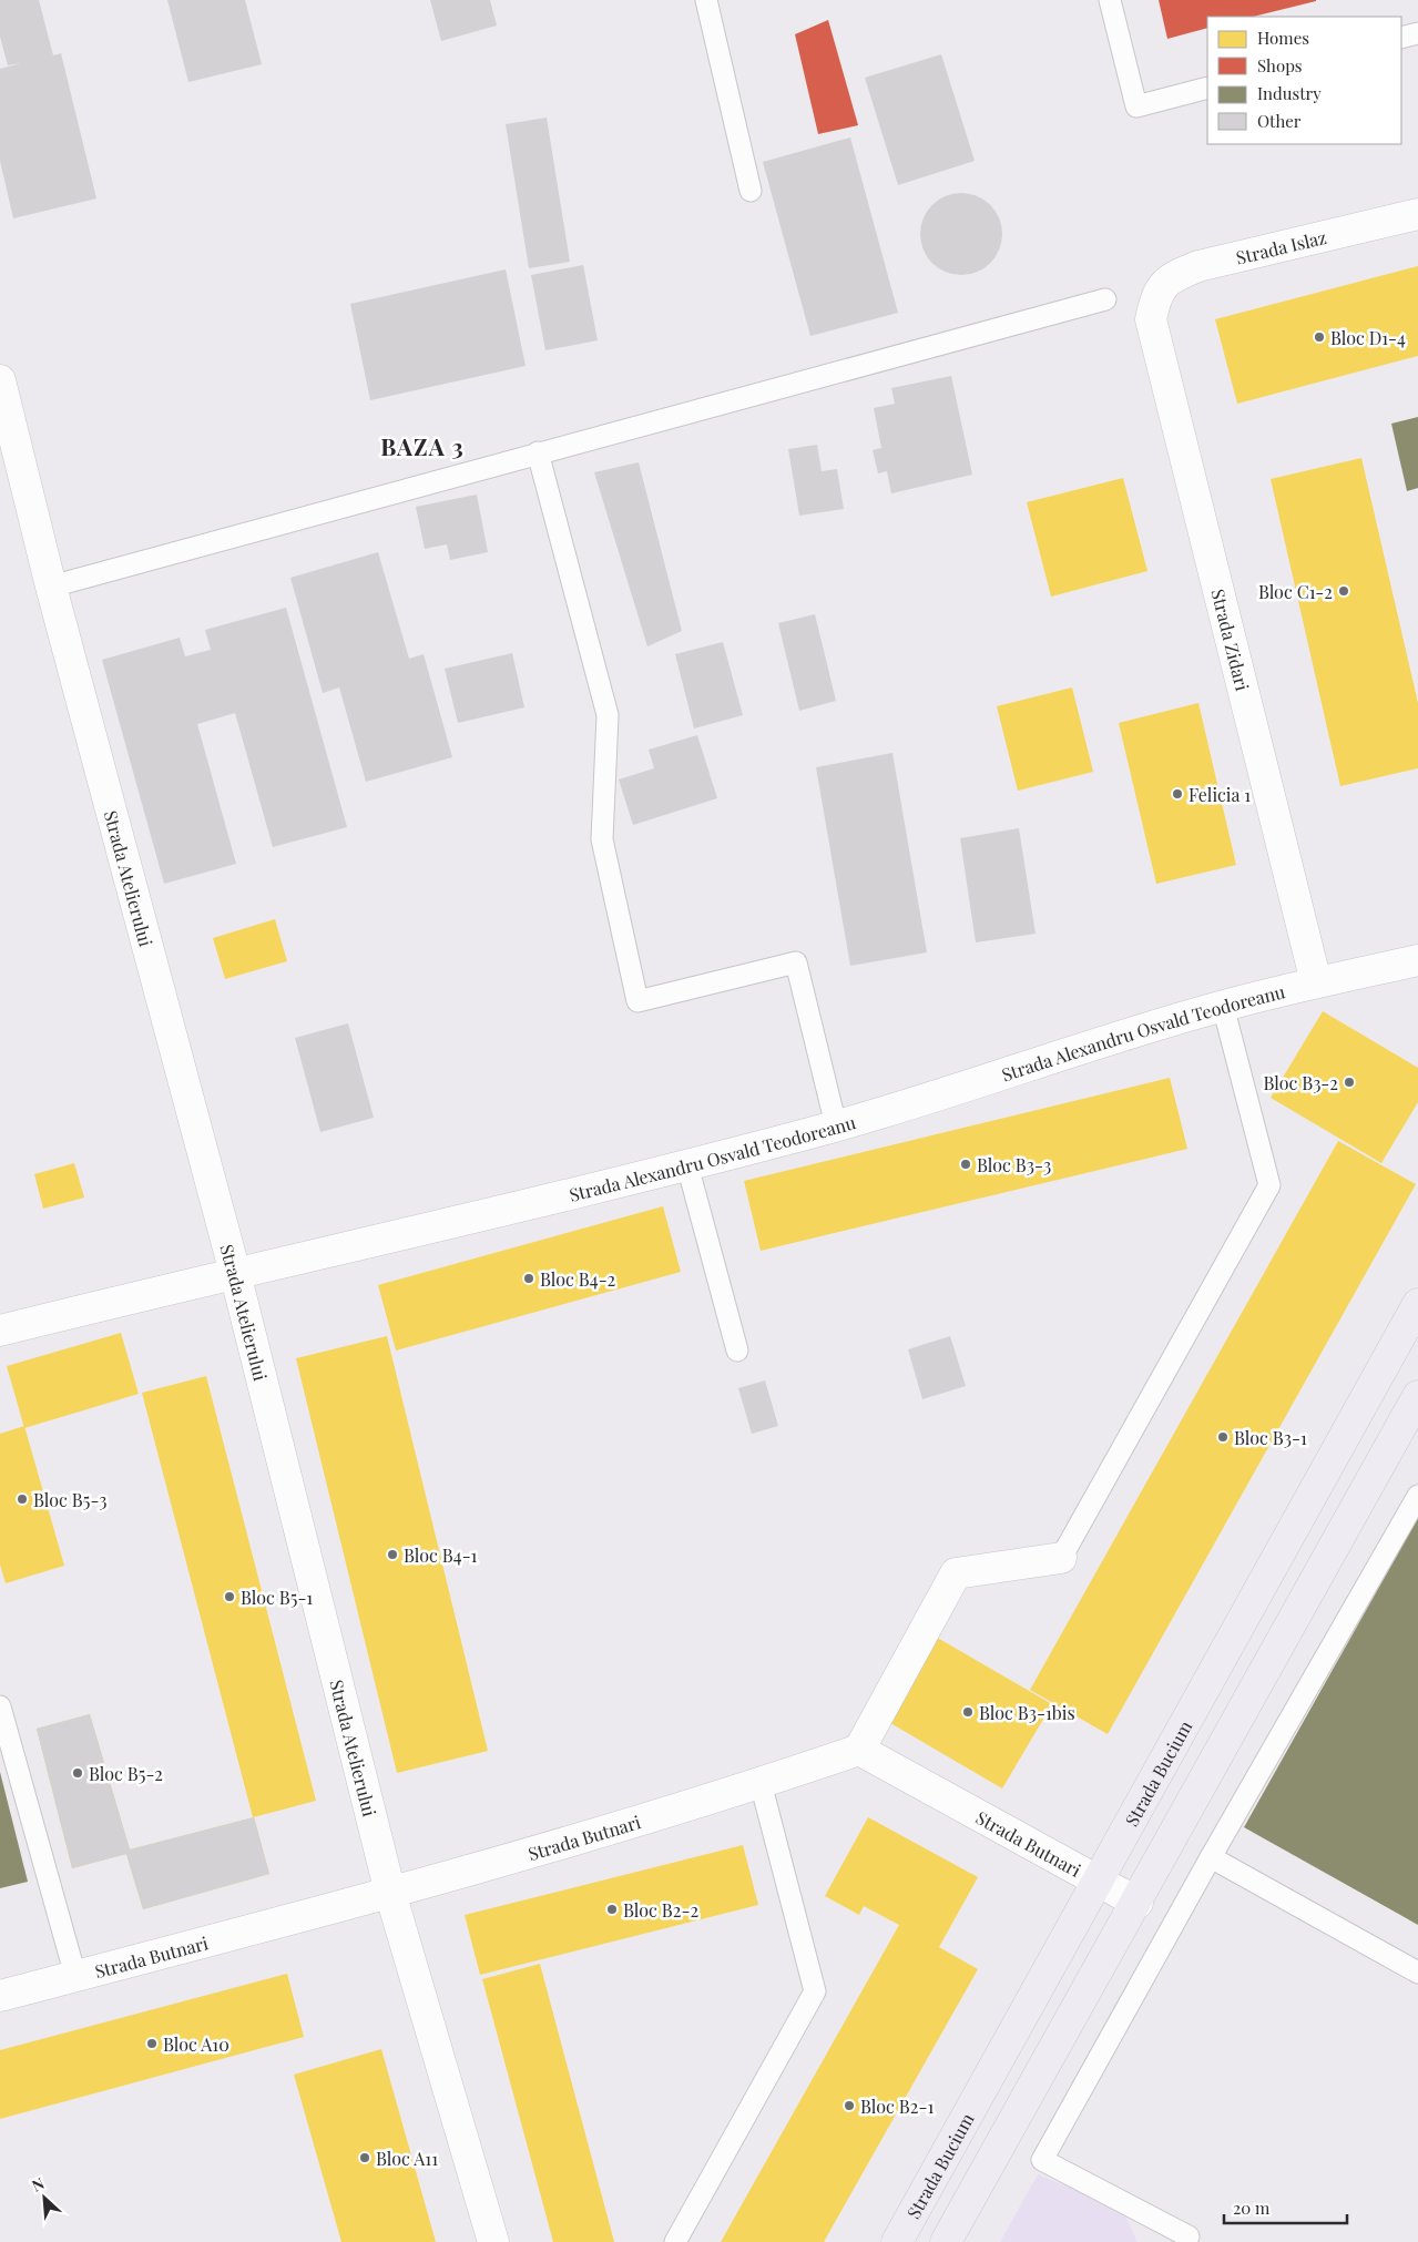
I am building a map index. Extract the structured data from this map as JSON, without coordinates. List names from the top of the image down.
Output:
{
  "streets": {
    "main road": ["Strada Bucium"],
    "street": [
      "Strada Islaz",
      "Strada Zidari",
      "Strada Atelierului",
      "Strada Alexandru Osvald Teodoreanu",
      "Strada Butnari"
    ]
  },
  "crossings": [
    ["Strada Islaz", "Strada Zidari"],
    ["Strada Zidari", "Strada Alexandru Osvald Teodoreanu"],
    ["Strada Atelierului", "Strada Alexandru Osvald Teodoreanu"],
    ["Strada Atelierului", "Strada Butnari"],
    ["Strada Bucium", "Strada Butnari"]
  ],
  "districts": ["BAZA 3"],
  "places": [
    "Bloc D1-4",
    "Bloc C1-2",
    "Felicia 1",
    "Bloc B3-2",
    "Bloc B3-3",
    "Bloc B4-2",
    "Bloc B3-1",
    "Bloc B5-3",
    "Bloc B4-1",
    "Bloc B5-1",
    "Bloc B3-1bis",
    "Bloc B5-2",
    "Bloc B2-2",
    "Bloc A10",
    "Bloc B2-1",
    "Bloc A11"
  ],
  "legend": [
    "Homes",
    "Shops",
    "Industry",
    "Other"
  ],
  "scale_bar": "20 m",
  "north": "top left"
}
